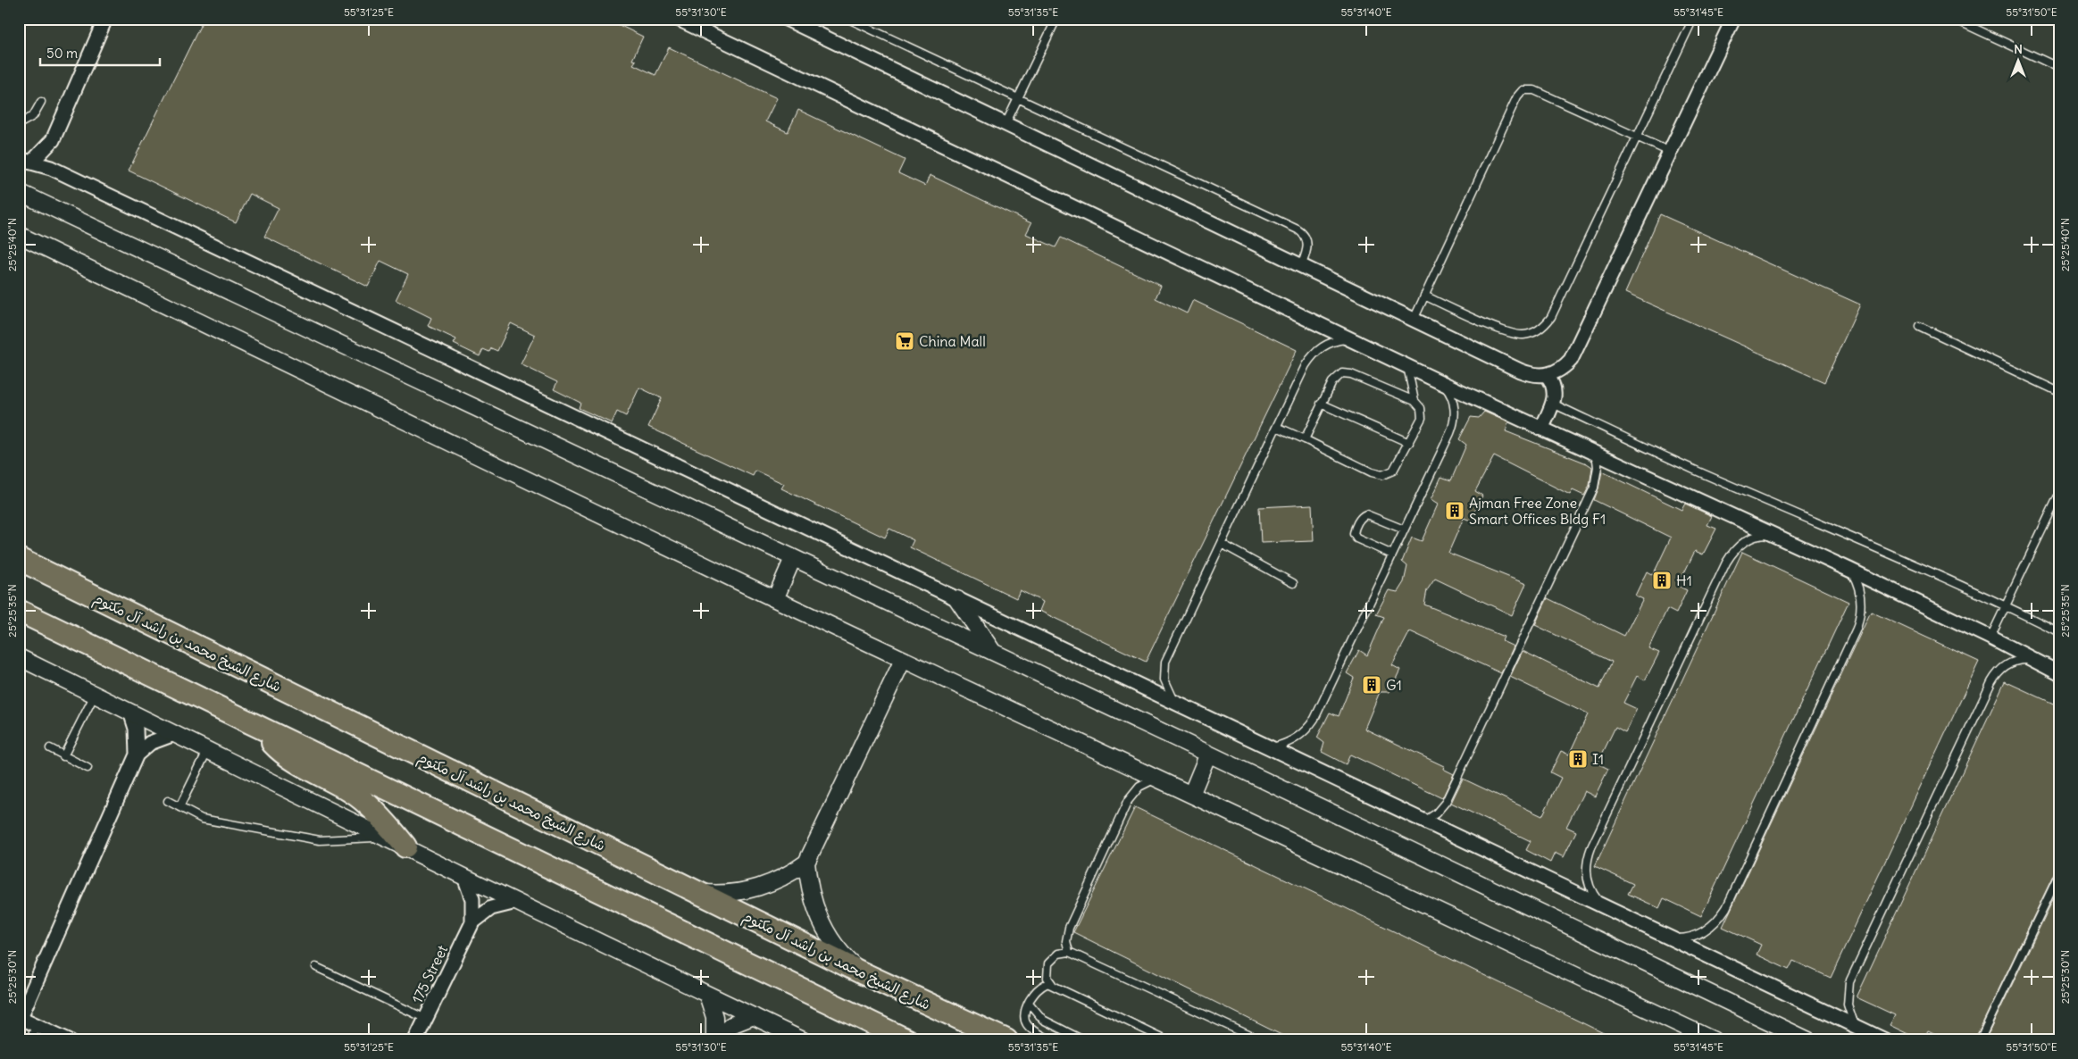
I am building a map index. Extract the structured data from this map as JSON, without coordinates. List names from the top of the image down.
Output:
{
  "streets": {
    "highway": ["شارع الشيخ محمد بن راشد آل مكتوم"],
    "street": ["175 Street"]
  },
  "places": {
    "supermarket": ["China Mall"],
    "building": [
      "Ajman Free Zone Smart Offices Bldg F1",
      "H1",
      "G1",
      "I1"
    ]
  },
  "scale_bar": "50 m",
  "north": "top",
  "coordinates": [
    "55°31'25\"E",
    "55°31'30\"E",
    "55°31'35\"E",
    "55°31'40\"E",
    "55°31'45\"E",
    "55°31'50\"E",
    "25°25'40\"N",
    "25°25'35\"N",
    "25°25'30\"N"
  ]
}
